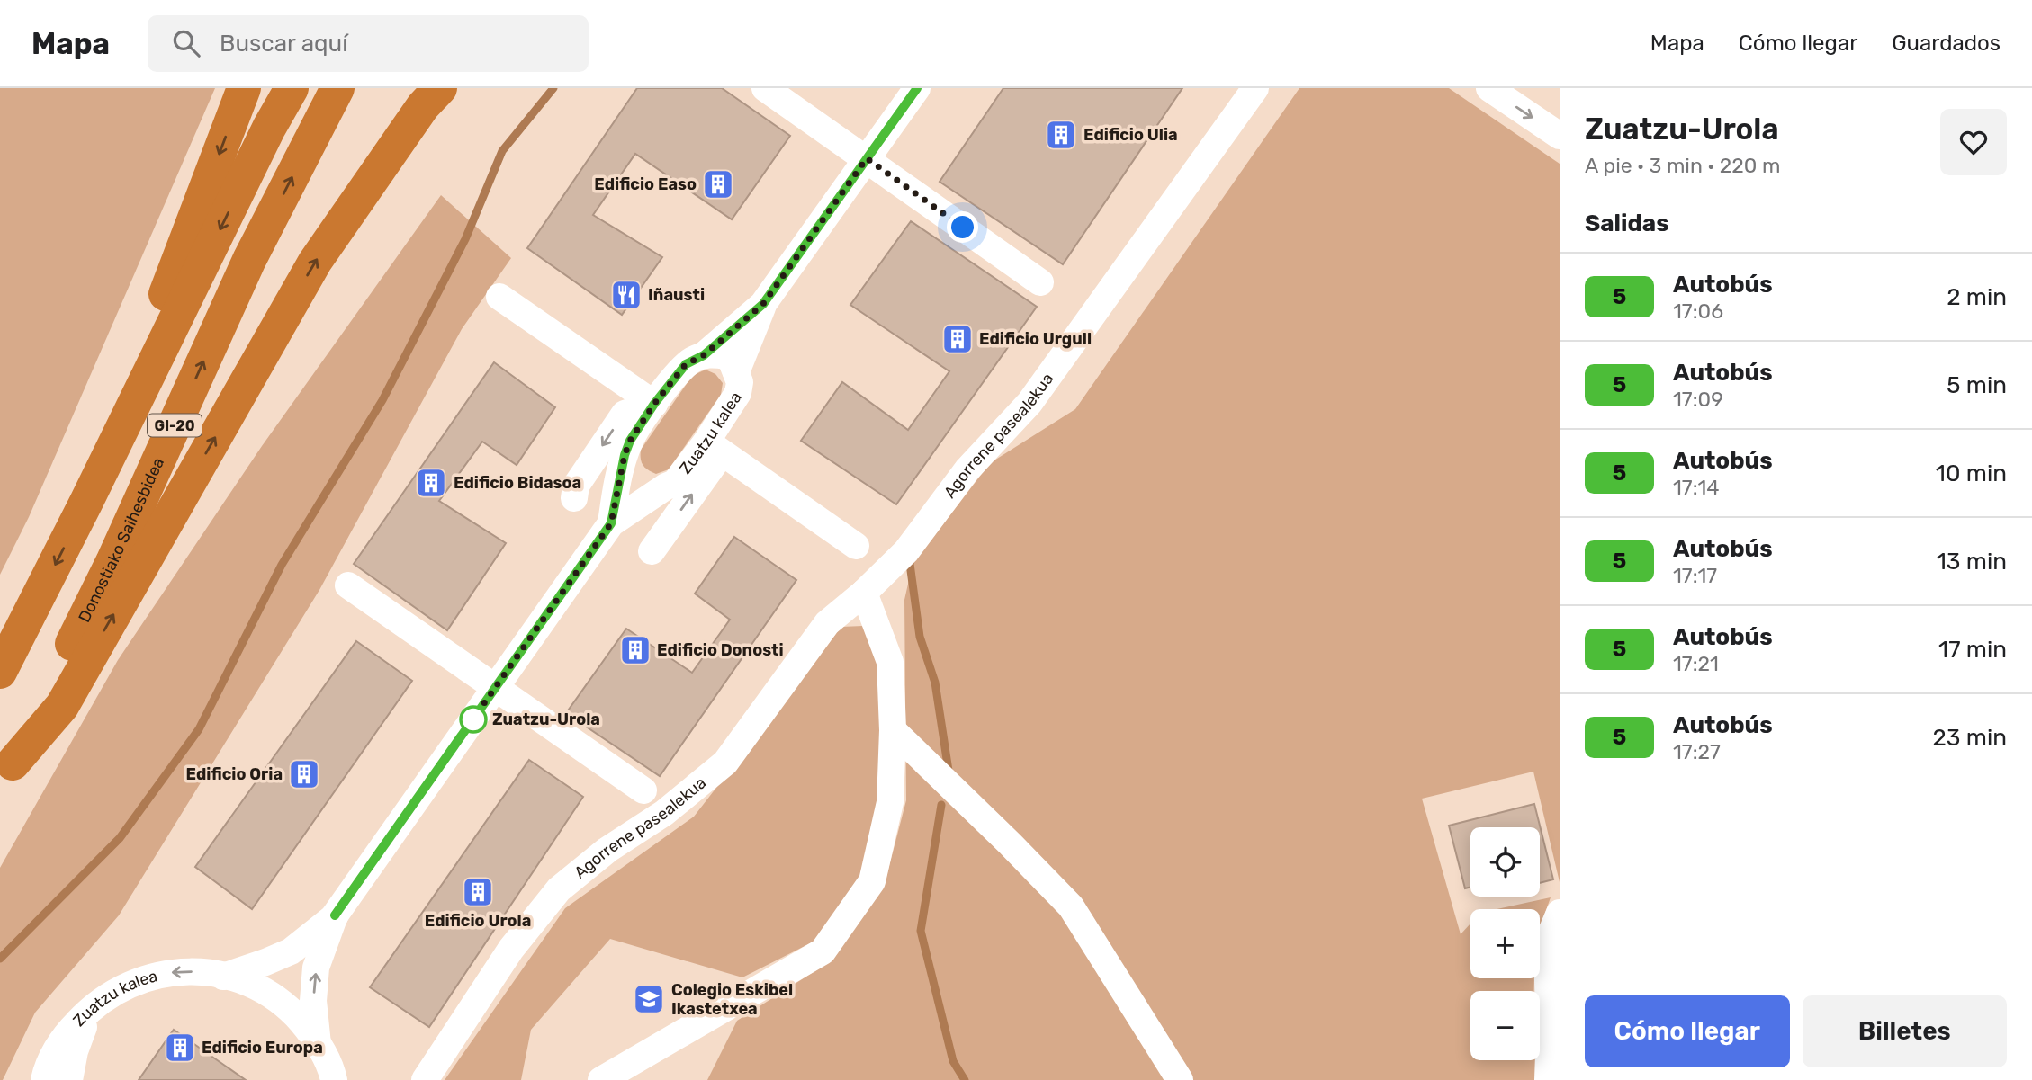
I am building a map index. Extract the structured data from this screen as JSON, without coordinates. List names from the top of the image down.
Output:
{
  "streets": {
    "highway": ["GI-20", "Donostiako Saihesbidea"],
    "street": ["Zuatzu kalea", "Agorrene pasealekua"]
  },
  "places": {
    "building": [
      "Edificio Ulia",
      "Edificio Easo",
      "Edificio Urgull",
      "Edificio Bidasoa",
      "Edificio Donosti",
      "Edificio Oria",
      "Edificio Urola",
      "Edificio Europa"
    ],
    "restaurant": ["Iñausti"],
    "other": ["Zuatzu-Urola"],
    "school or university": ["Colegio Eskibel Ikastetxea"]
  },
  "lines": ["bus line 5"],
  "page": {
    "header": "Mapa",
    "search": "Buscar aquí",
    "nav": ["Mapa", "Cómo llegar", "Guardados"],
    "heading": [
      ["Zuatzu-Urola", "A pie · 3 min · 220 m"],
      "Salidas"
    ],
    "list": [
      {
        "mark": "5",
        "name": "Autobús",
        "note": "17:06",
        "value": "2 min"
      },
      {
        "mark": "5",
        "name": "Autobús",
        "note": "17:09",
        "value": "5 min"
      },
      {
        "mark": "5",
        "name": "Autobús",
        "note": "17:14",
        "value": "10 min"
      },
      {
        "mark": "5",
        "name": "Autobús",
        "note": "17:17",
        "value": "13 min"
      },
      {
        "mark": "5",
        "name": "Autobús",
        "note": "17:21",
        "value": "17 min"
      },
      {
        "mark": "5",
        "name": "Autobús",
        "note": "17:27",
        "value": "23 min"
      }
    ],
    "map_buttons": ["+", "−"],
    "buttons": ["Cómo llegar", "Billetes"]
  }
}
